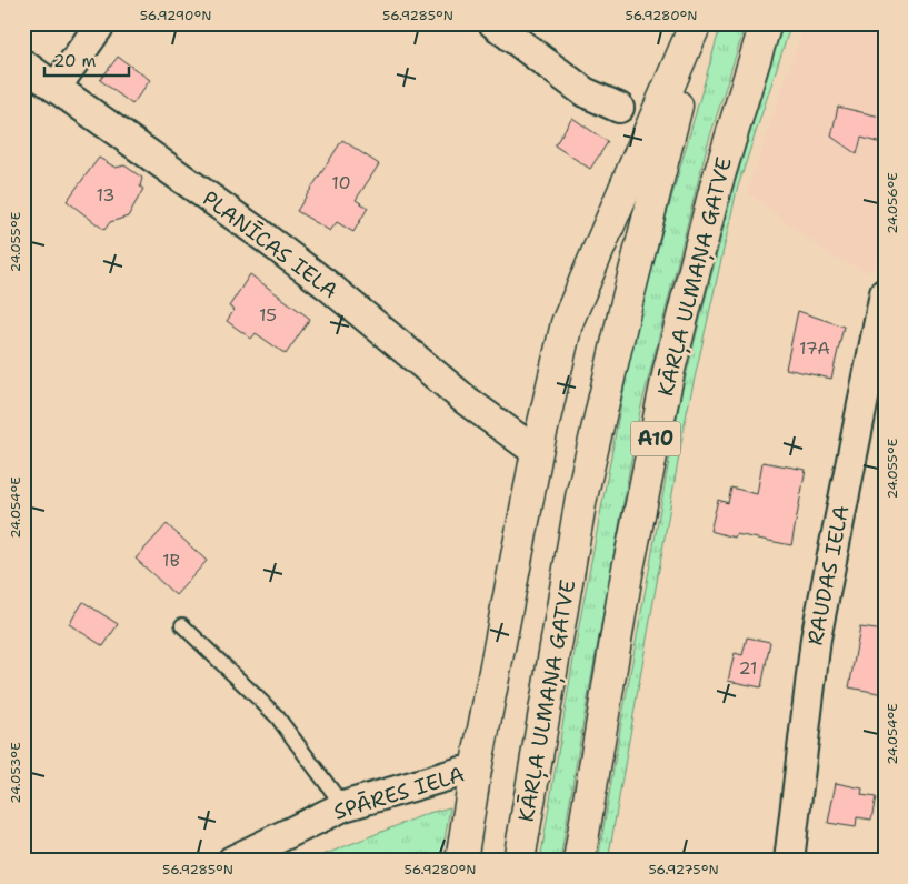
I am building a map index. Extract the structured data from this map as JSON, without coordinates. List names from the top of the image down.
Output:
{
  "streets": {
    "highway": ["KĀRĻA ULMAŅA GATVE", "A10"],
    "street": ["PLANĪCAS IELA", "RAUDAS IELA", "SPĀRES IELA"]
  },
  "house_numbers": [
    "10",
    "13",
    "15",
    "17A",
    "1B",
    "21"
  ],
  "scale_bar": "20 m",
  "coordinates": [
    "56.9290°N",
    "56.9285°N",
    "56.9280°N",
    "24.056°E",
    "24.055°E",
    "24.054°E",
    "24.053°E",
    "56.9275°N"
  ]
}
